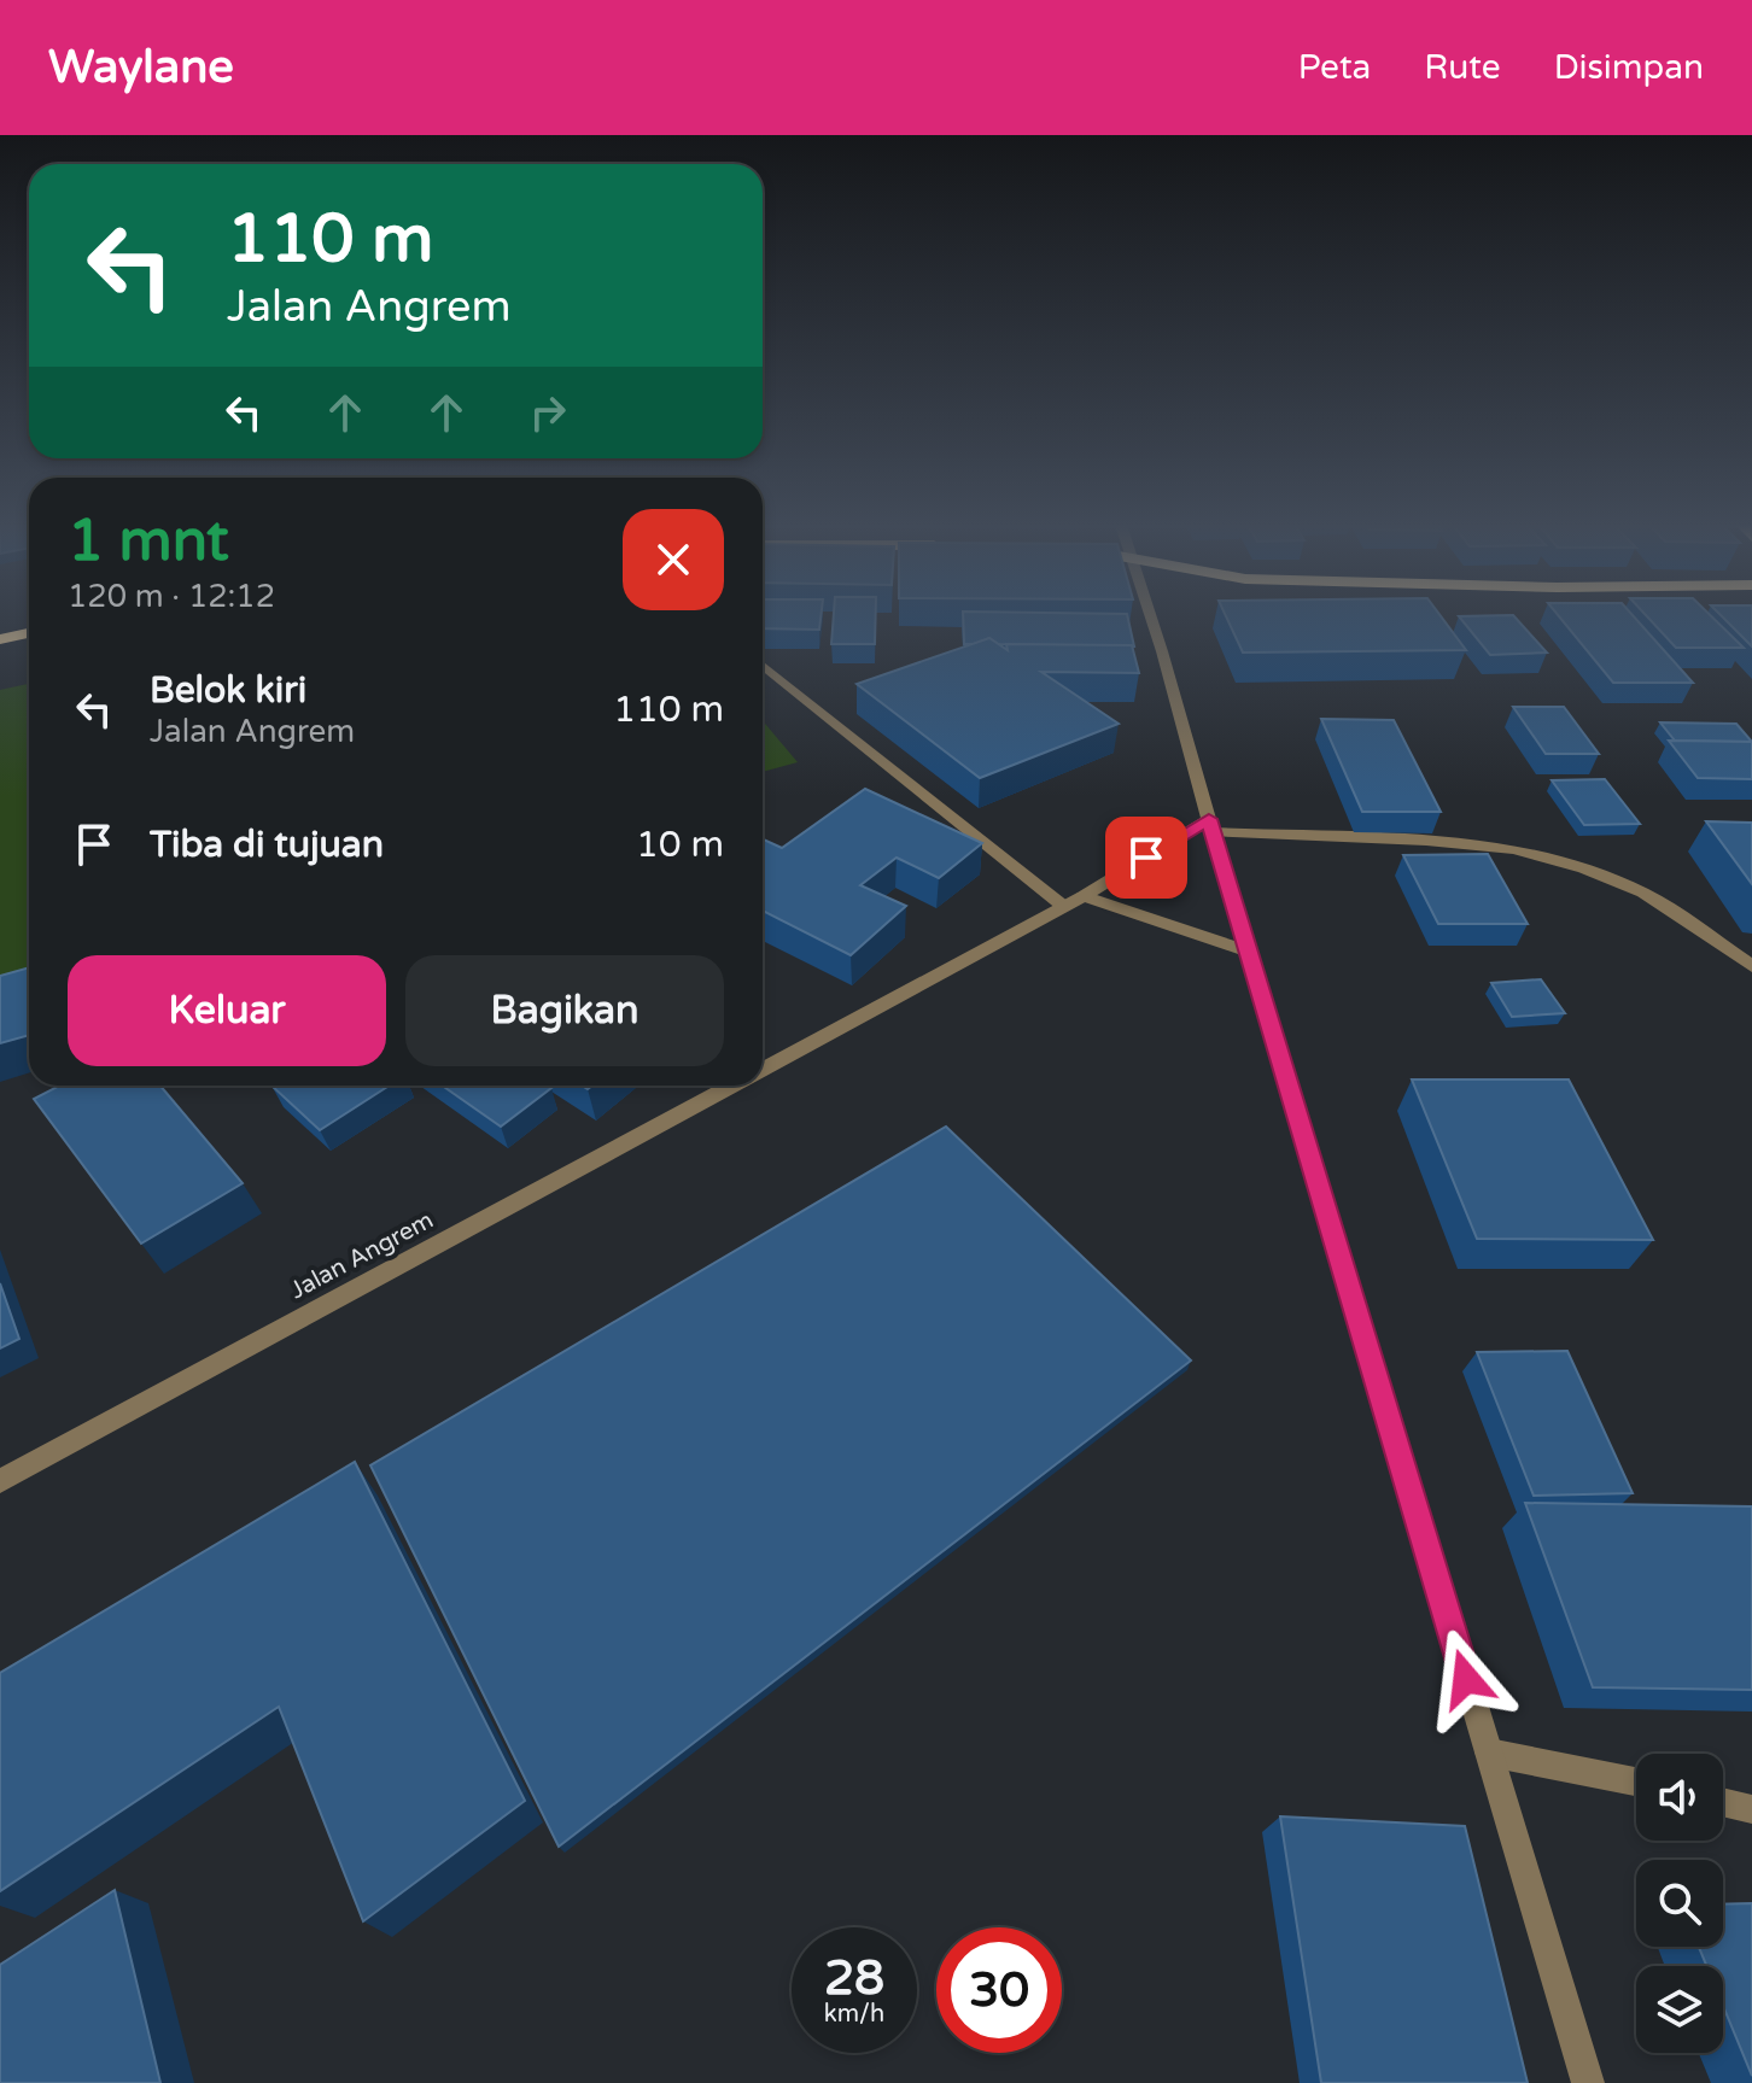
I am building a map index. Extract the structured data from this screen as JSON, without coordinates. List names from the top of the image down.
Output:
{
  "streets": {
    "street": ["Jalan Angrem"]
  },
  "page": {
    "header": "Waylane",
    "nav": ["Peta", "Rute", "Disimpan"],
    "turn": ["110 m", "Jalan Angrem"],
    "heading": ["1 mnt", "120 m · 12:12"],
    "list": [
      {
        "name": "Belok kiri",
        "note": "Jalan Angrem",
        "value": "110 m"
      },
      {
        "name": "Tiba di tujuan",
        "value": "10 m"
      }
    ],
    "buttons": ["Keluar", "Bagikan"],
    "speed": "28 km/h",
    "limit": "30"
  }
}
